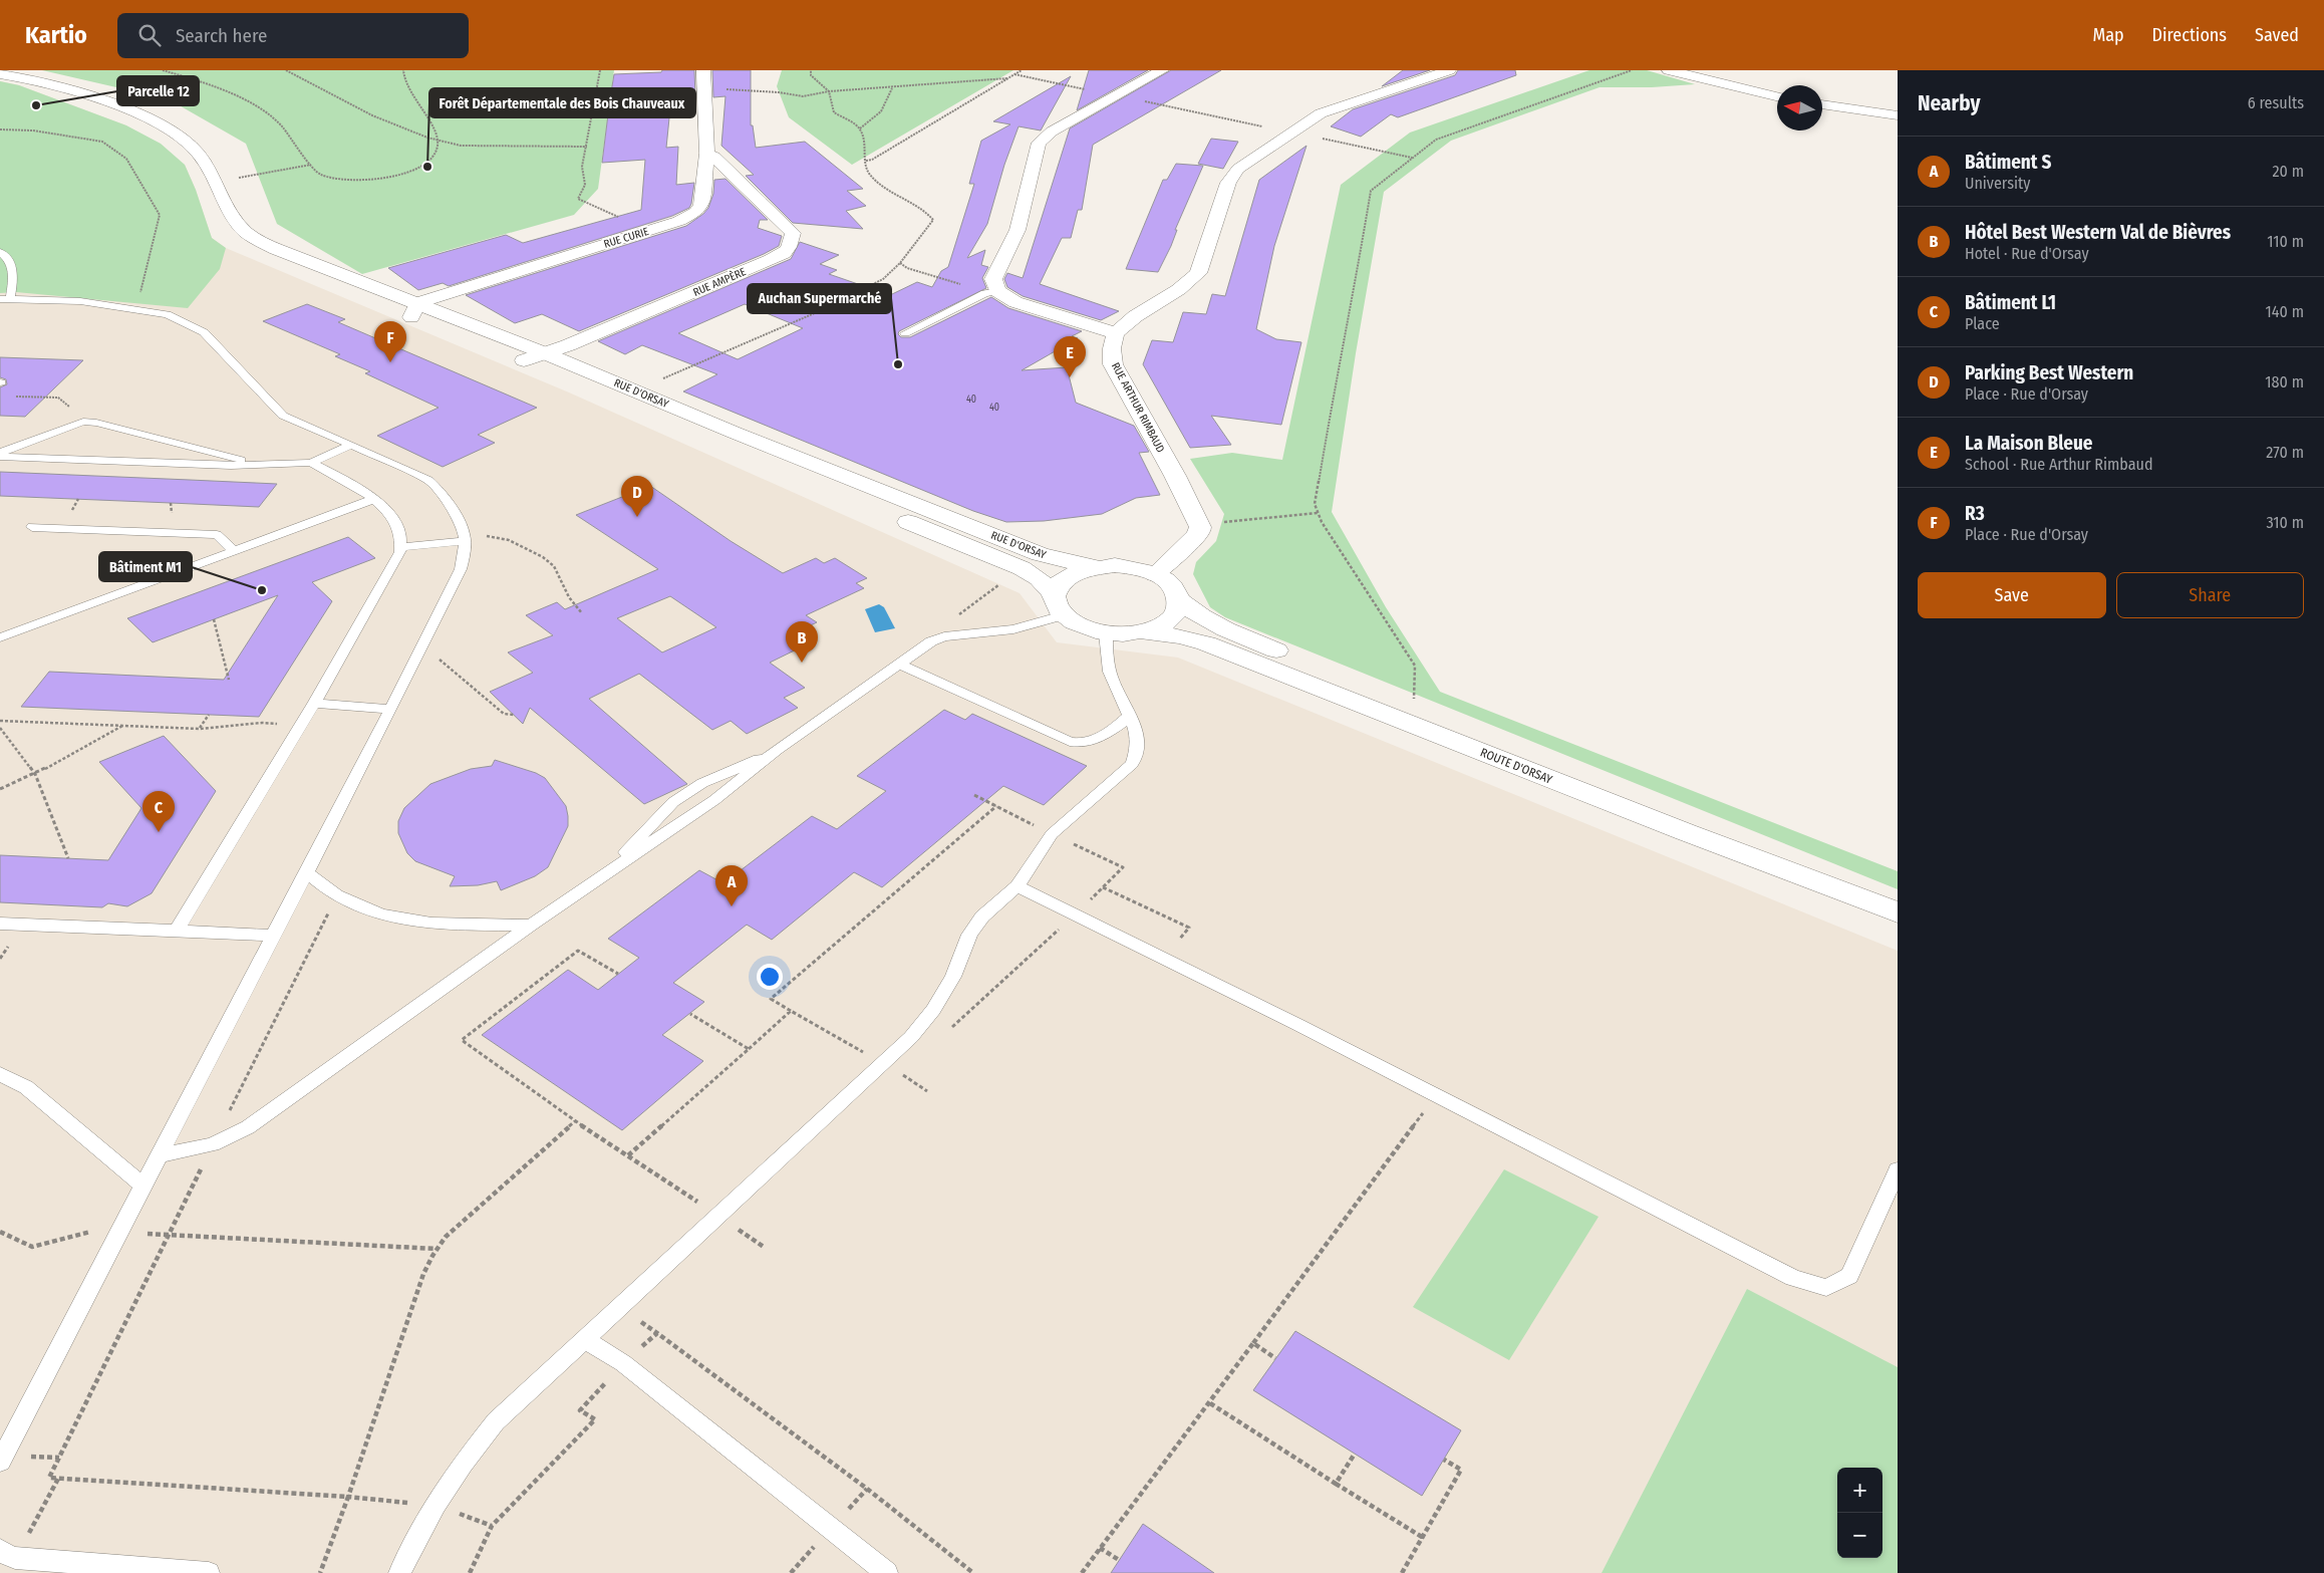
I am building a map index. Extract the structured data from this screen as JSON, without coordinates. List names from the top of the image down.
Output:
{
  "streets": {
    "street": [
      "RUE CURIE",
      "RUE AMPÈRE",
      "RUE D'ORSAY",
      "RUE ARTHUR RIMBAUD",
      "ROUTE D'ORSAY"
    ]
  },
  "crossings": [
    ["RUE CURIE", "RUE AMPÈRE"],
    ["RUE CURIE", "RUE D'ORSAY"],
    ["RUE AMPÈRE", "RUE D'ORSAY"],
    ["RUE D'ORSAY", "ROUTE D'ORSAY"]
  ],
  "places": [
    "Parcelle 12",
    "Forêt Départementale des Bois Chauveaux",
    "Auchan Supermarché",
    "Bâtiment M1"
  ],
  "house_numbers": ["40", "40"],
  "north": "left",
  "page": {
    "header": "Kartio",
    "search": "Search here",
    "nav": ["Map", "Directions", "Saved"],
    "heading": ["Nearby", "6 results"],
    "list": [
      {
        "mark": "A",
        "name": "Bâtiment S",
        "note": "University",
        "value": "20 m"
      },
      {
        "mark": "B",
        "name": "Hôtel Best Western Val de Bièvres",
        "note": "Hotel · Rue d'Orsay",
        "value": "110 m"
      },
      {
        "mark": "C",
        "name": "Bâtiment L1",
        "note": "Place",
        "value": "140 m"
      },
      {
        "mark": "D",
        "name": "Parking Best Western",
        "note": "Place · Rue d'Orsay",
        "value": "180 m"
      },
      {
        "mark": "E",
        "name": "La Maison Bleue",
        "note": "School · Rue Arthur Rimbaud",
        "value": "270 m"
      },
      {
        "mark": "F",
        "name": "R3",
        "note": "Place · Rue d'Orsay",
        "value": "310 m"
      }
    ],
    "pins": [
      "F",
      "E",
      "D",
      "B",
      "C",
      "A"
    ],
    "buttons": ["Save", "Share"],
    "map_buttons": ["+", "−"]
  }
}
